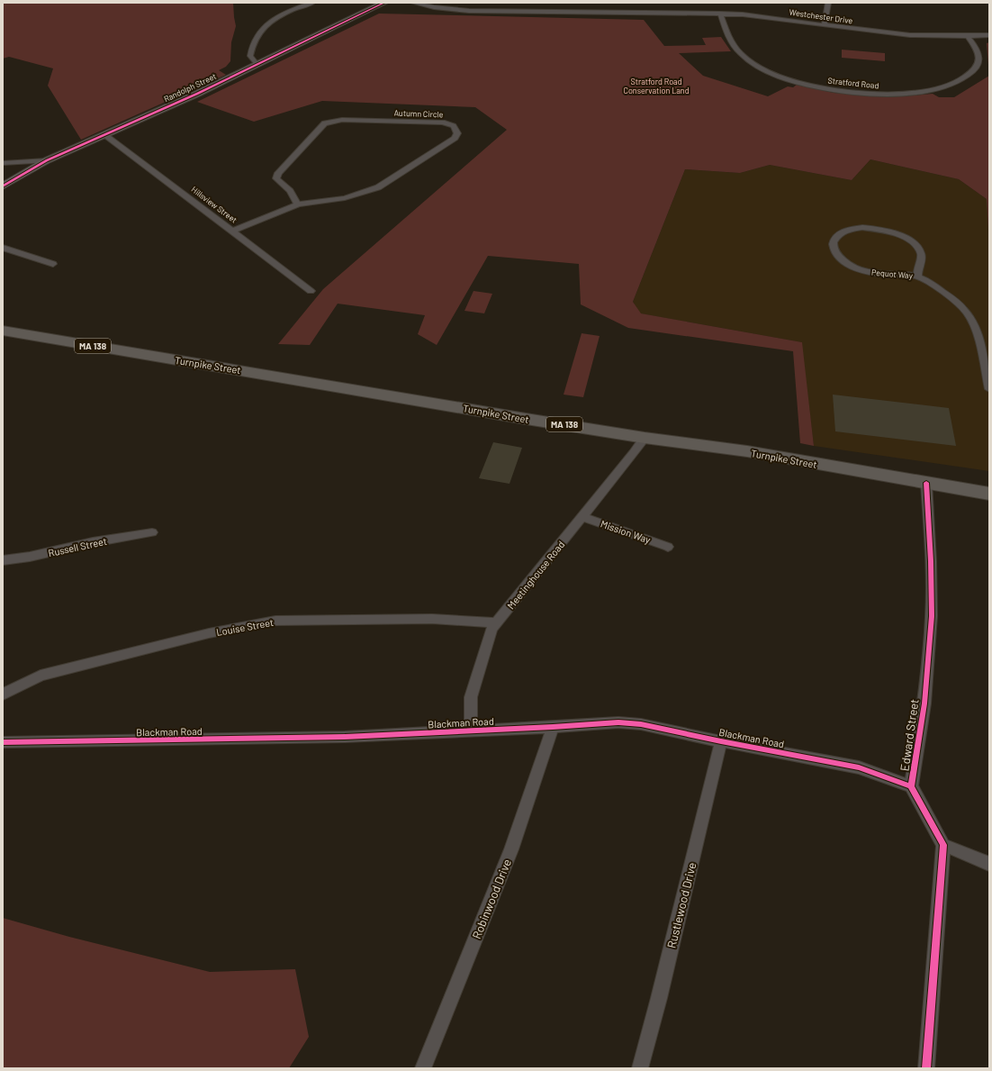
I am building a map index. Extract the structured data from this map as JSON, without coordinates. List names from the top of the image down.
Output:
{
  "streets": {
    "main road": ["Randolph Street", "MA 138", "Turnpike Street"],
    "street": [
      "Westchester Drive",
      "Stratford Road",
      "Autumn Circle",
      "Hillsview Street",
      "Pequot Way",
      "Mission Way",
      "Russell Street",
      "Meetinghouse Road",
      "Louise Street",
      "Blackman Road",
      "Edward Street",
      "Robinwood Drive",
      "Rustlewood Drive"
    ]
  },
  "crossings": [
    ["Westchester Drive", "Stratford Road"],
    ["Randolph Street", "Hillsview Street"],
    ["Autumn Circle", "Hillsview Street"],
    ["Turnpike Street", "Meetinghouse Road"],
    ["Turnpike Street", "Edward Street"],
    ["Mission Way", "Meetinghouse Road"],
    ["Meetinghouse Road", "Louise Street"],
    ["Meetinghouse Road", "Blackman Road"],
    ["Blackman Road", "Edward Street"],
    ["Blackman Road", "Robinwood Drive"],
    ["Blackman Road", "Rustlewood Drive"]
  ],
  "parks": ["Stratford Road Conservation Land"]
}
